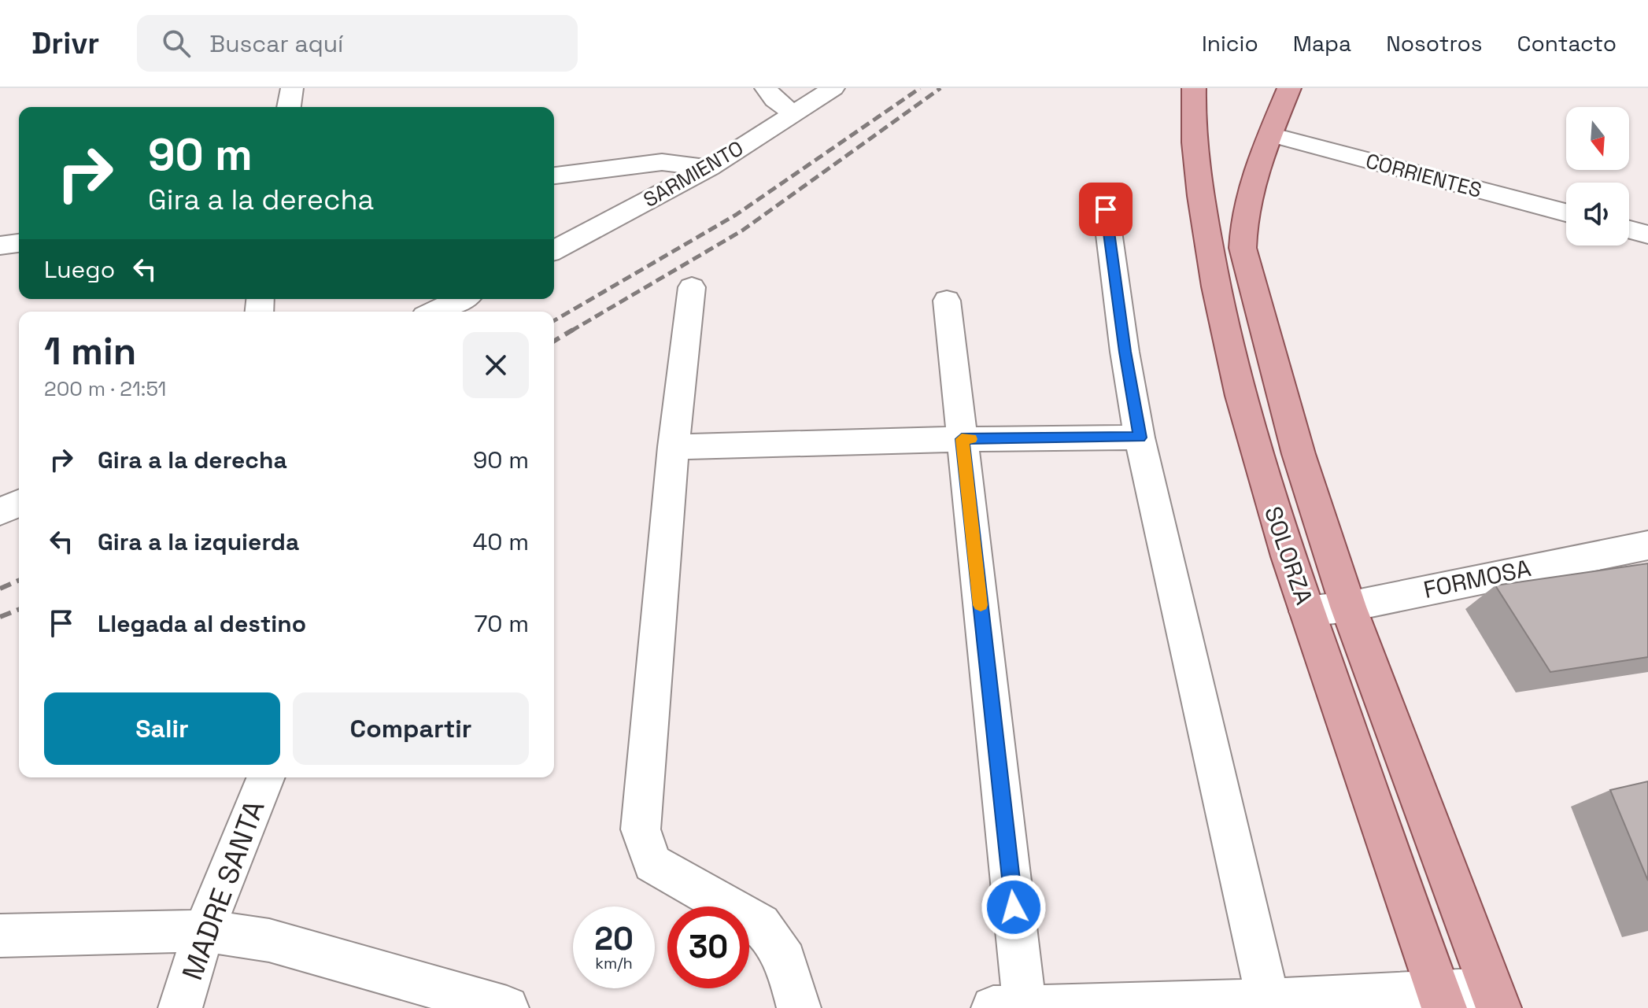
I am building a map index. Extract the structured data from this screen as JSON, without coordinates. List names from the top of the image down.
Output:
{
  "streets": {
    "main road": ["SOLORZA"],
    "street": [
      "SARMIENTO",
      "CORRIENTES",
      "FORMOSA",
      "MADRE SANTA"
    ]
  },
  "crossings": [
    ["CORRIENTES", "SOLORZA"],
    ["SOLORZA", "FORMOSA"]
  ],
  "north": "bottom",
  "page": {
    "header": "Drivr",
    "search": "Buscar aquí",
    "nav": [
      "Inicio",
      "Mapa",
      "Nosotros",
      "Contacto"
    ],
    "turn": ["90 m", "Gira a la derecha"],
    "then": "Luego",
    "heading": ["1 min", "200 m · 21:51"],
    "list": [
      {
        "name": "Gira a la derecha",
        "value": "90 m"
      },
      {
        "name": "Gira a la izquierda",
        "value": "40 m"
      },
      {
        "name": "Llegada al destino",
        "value": "70 m"
      }
    ],
    "buttons": ["Salir", "Compartir"],
    "speed": "20 km/h",
    "limit": "30"
  }
}
